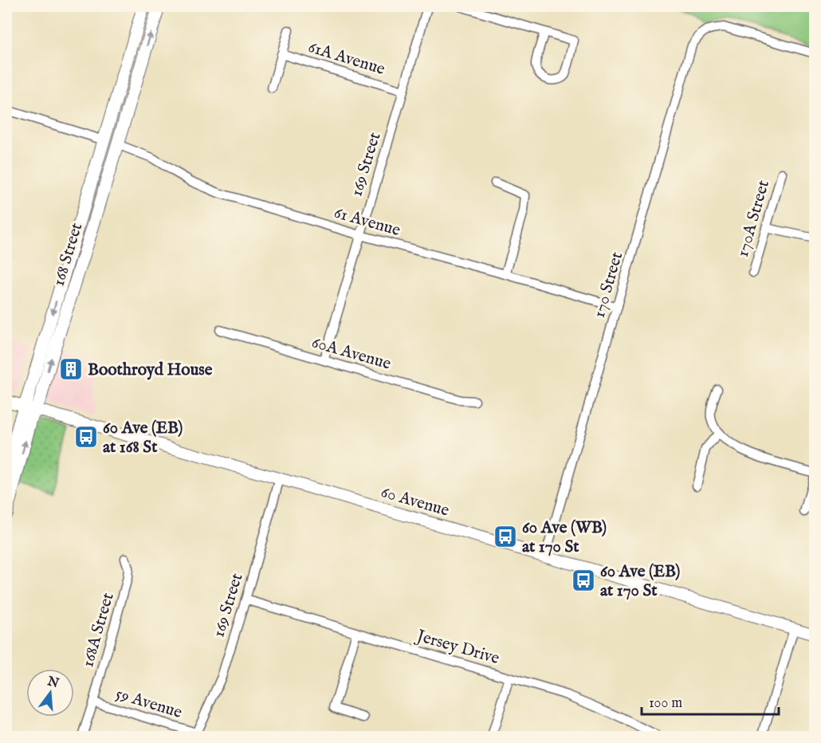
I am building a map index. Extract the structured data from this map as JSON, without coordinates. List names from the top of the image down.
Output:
{
  "streets": {
    "main road": ["168 Street"],
    "street": [
      "61A Avenue",
      "169 Street",
      "170A Street",
      "61 Avenue",
      "170 Street",
      "60A Avenue",
      "60 Avenue",
      "168A Street",
      "Jersey Drive",
      "59 Avenue"
    ]
  },
  "crossings": [
    ["61A Avenue", "169 Street"],
    ["169 Street", "61 Avenue"],
    ["169 Street", "60A Avenue"],
    ["169 Street", "60 Avenue"],
    ["169 Street", "Jersey Drive"],
    ["169 Street", "59 Avenue"],
    ["61 Avenue", "168 Street"],
    ["61 Avenue", "170 Street"],
    ["168 Street", "60 Avenue"],
    ["170 Street", "60 Avenue"],
    ["168A Street", "59 Avenue"]
  ],
  "places": {
    "building": ["Boothroyd House"],
    "bus stop": ["60 Ave (EB) at 168 St", "60 Ave (WB) at 170 St", "60 Ave (EB) at 170 St"]
  },
  "scale_bar": "100 m",
  "north": "top"
}
